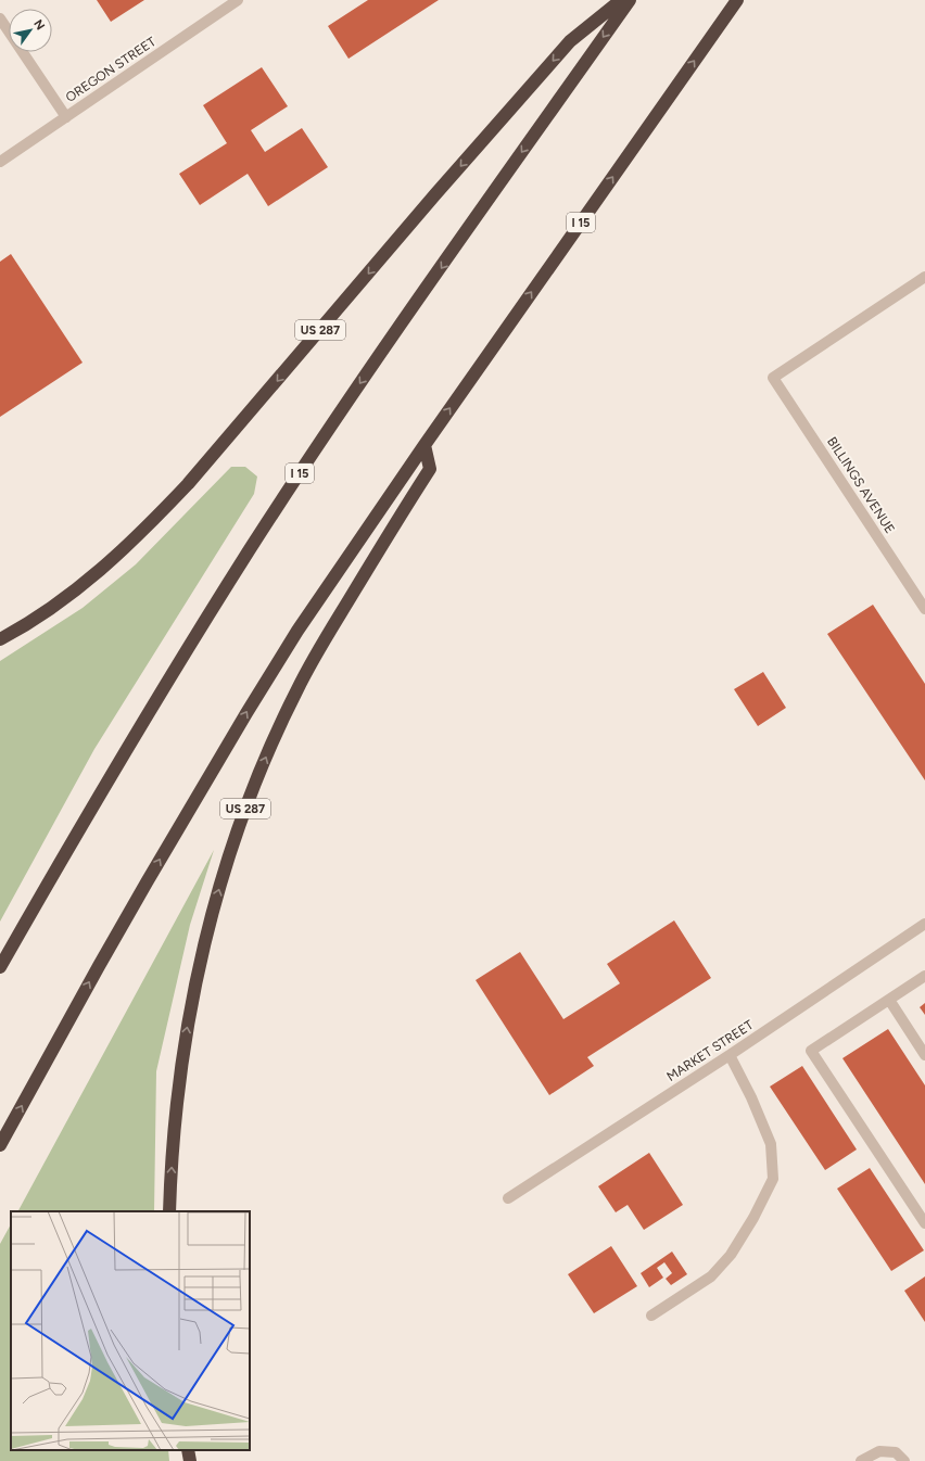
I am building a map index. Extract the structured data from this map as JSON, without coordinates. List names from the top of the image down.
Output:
{
  "streets": {
    "highway": ["I 15", "US 287"],
    "street": ["OREGON STREET", "BILLINGS AVENUE", "MARKET STREET"]
  },
  "crossings": [
    ["I 15", "US 287"]
  ],
  "north": "top right"
}
